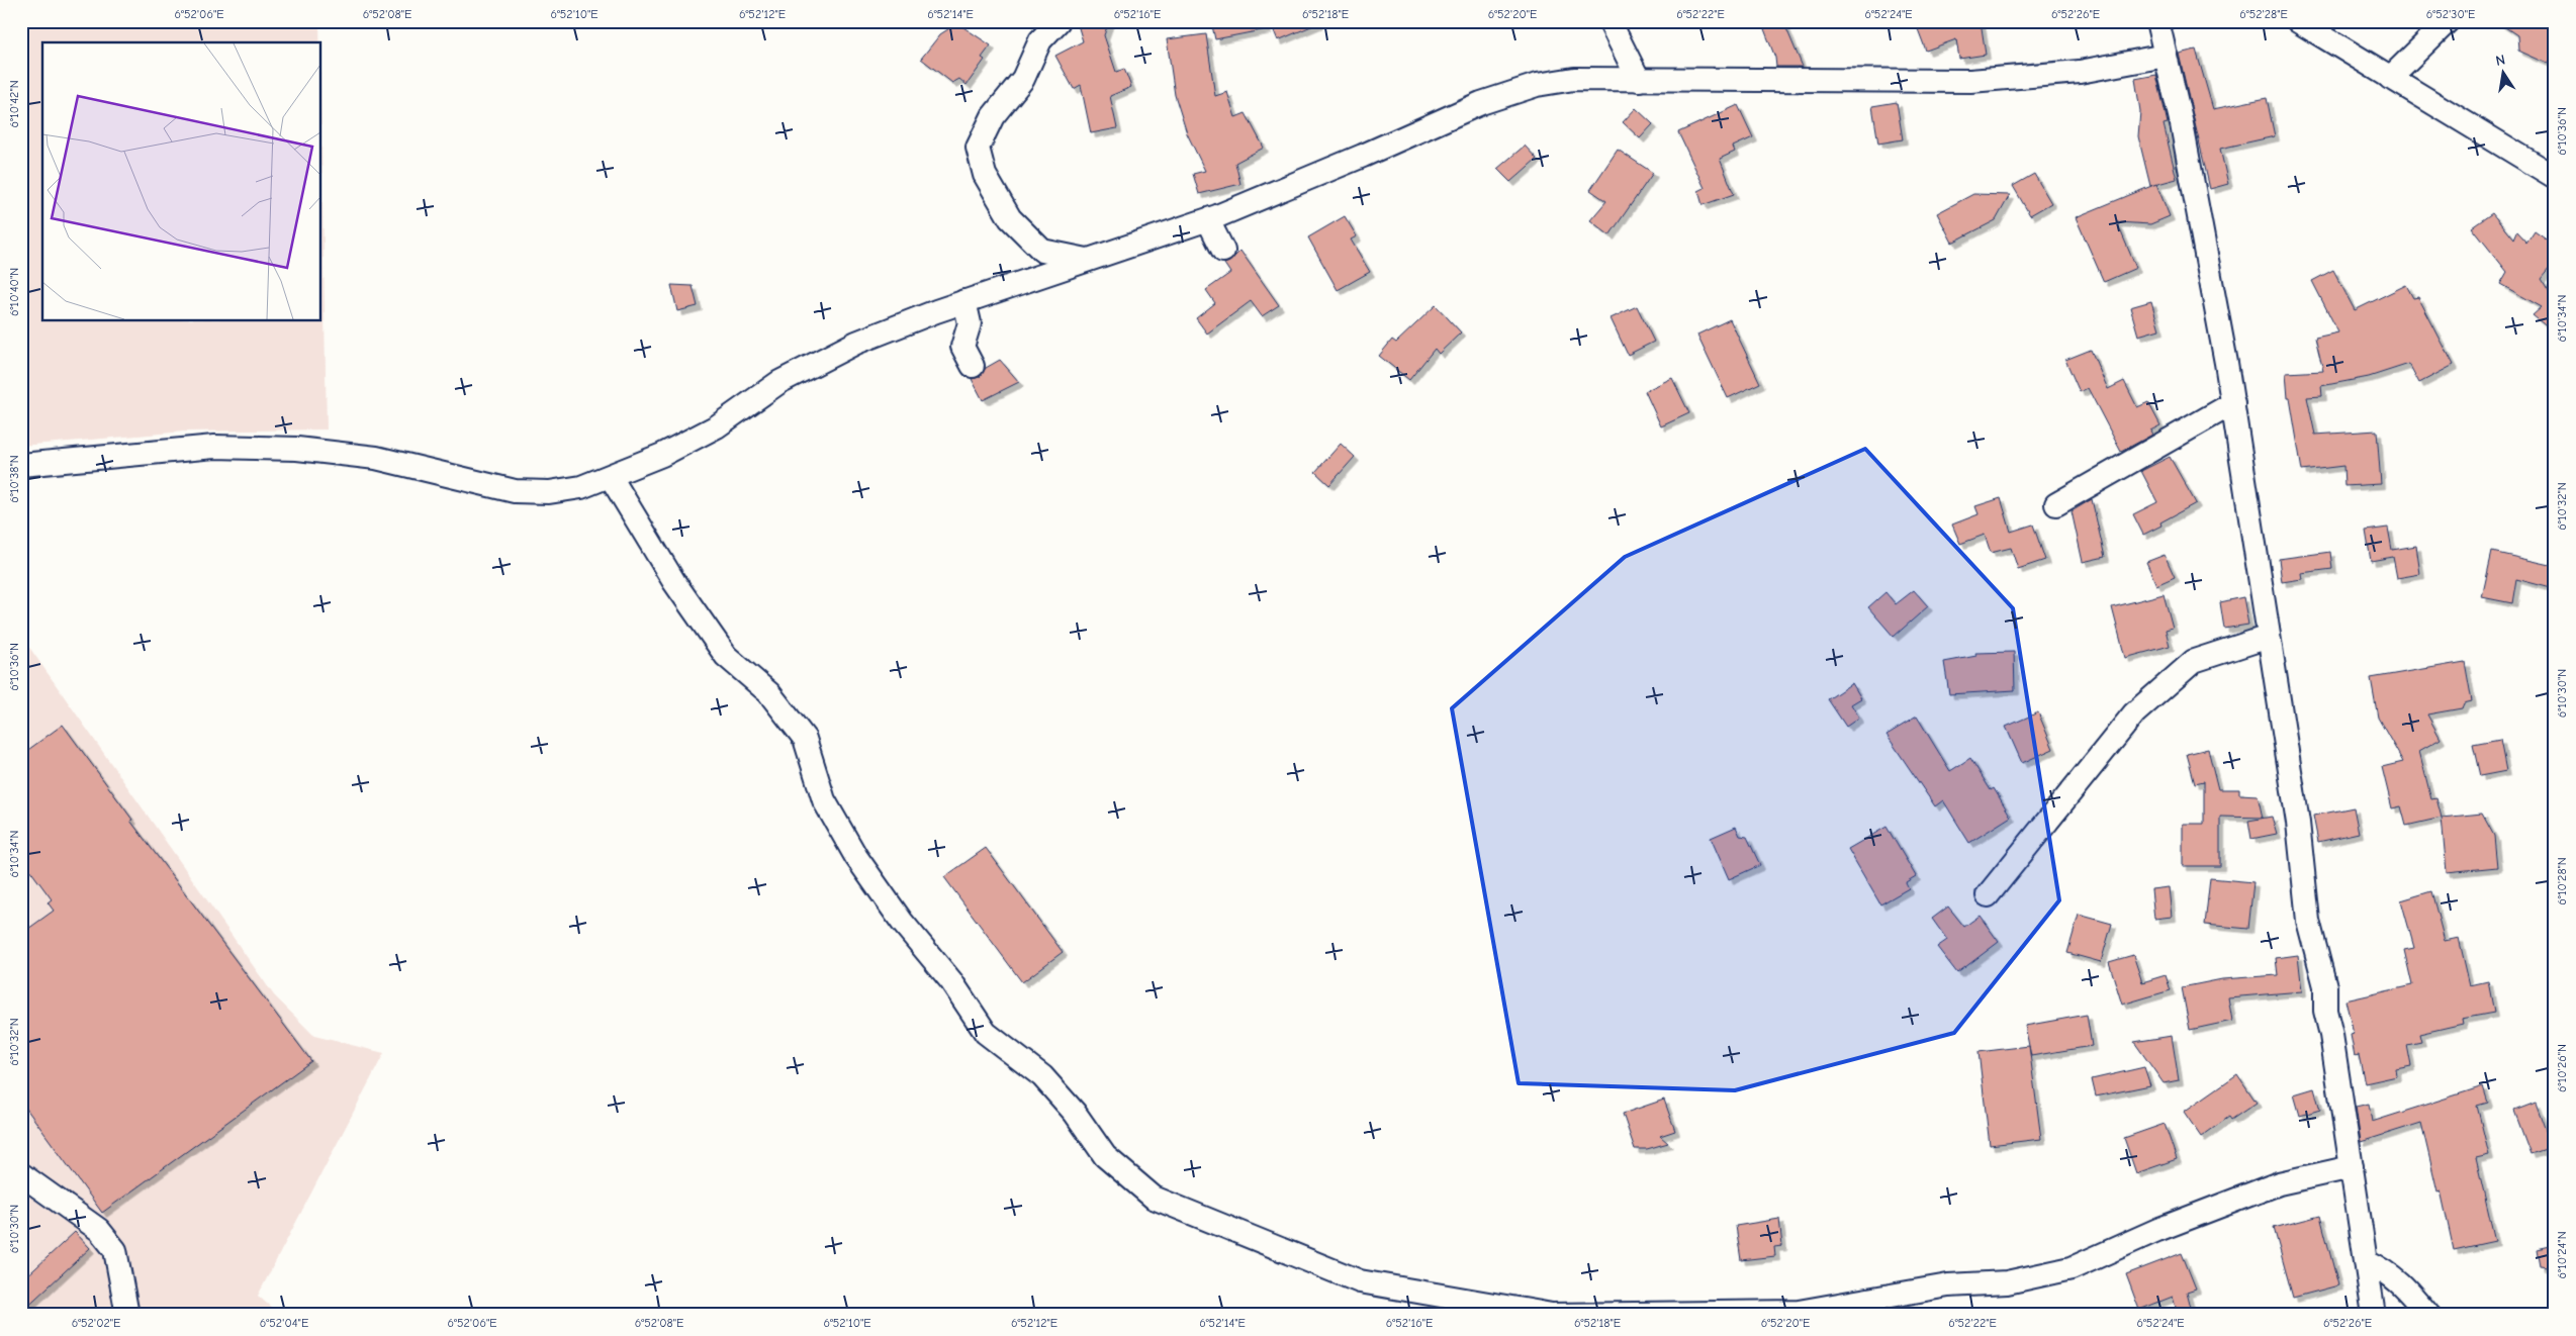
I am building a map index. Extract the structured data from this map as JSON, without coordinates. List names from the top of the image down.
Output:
{
  "north": "top",
  "coordinates": [
    "6°52'06\"E",
    "6°52'08\"E",
    "6°52'10\"E",
    "6°52'12\"E",
    "6°52'14\"E",
    "6°52'16\"E",
    "6°52'18\"E",
    "6°52'20\"E",
    "6°52'22\"E",
    "6°52'24\"E",
    "6°52'26\"E",
    "6°52'28\"E",
    "6°52'30\"E",
    "6°10'42\"N",
    "6°10'36\"N",
    "6°10'40\"N",
    "6°10'34\"N",
    "6°10'38\"N",
    "6°10'32\"N",
    "6°10'30\"N",
    "6°10'28\"N",
    "6°10'26\"N",
    "6°10'24\"N",
    "6°52'02\"E",
    "6°52'04\"E"
  ]
}
